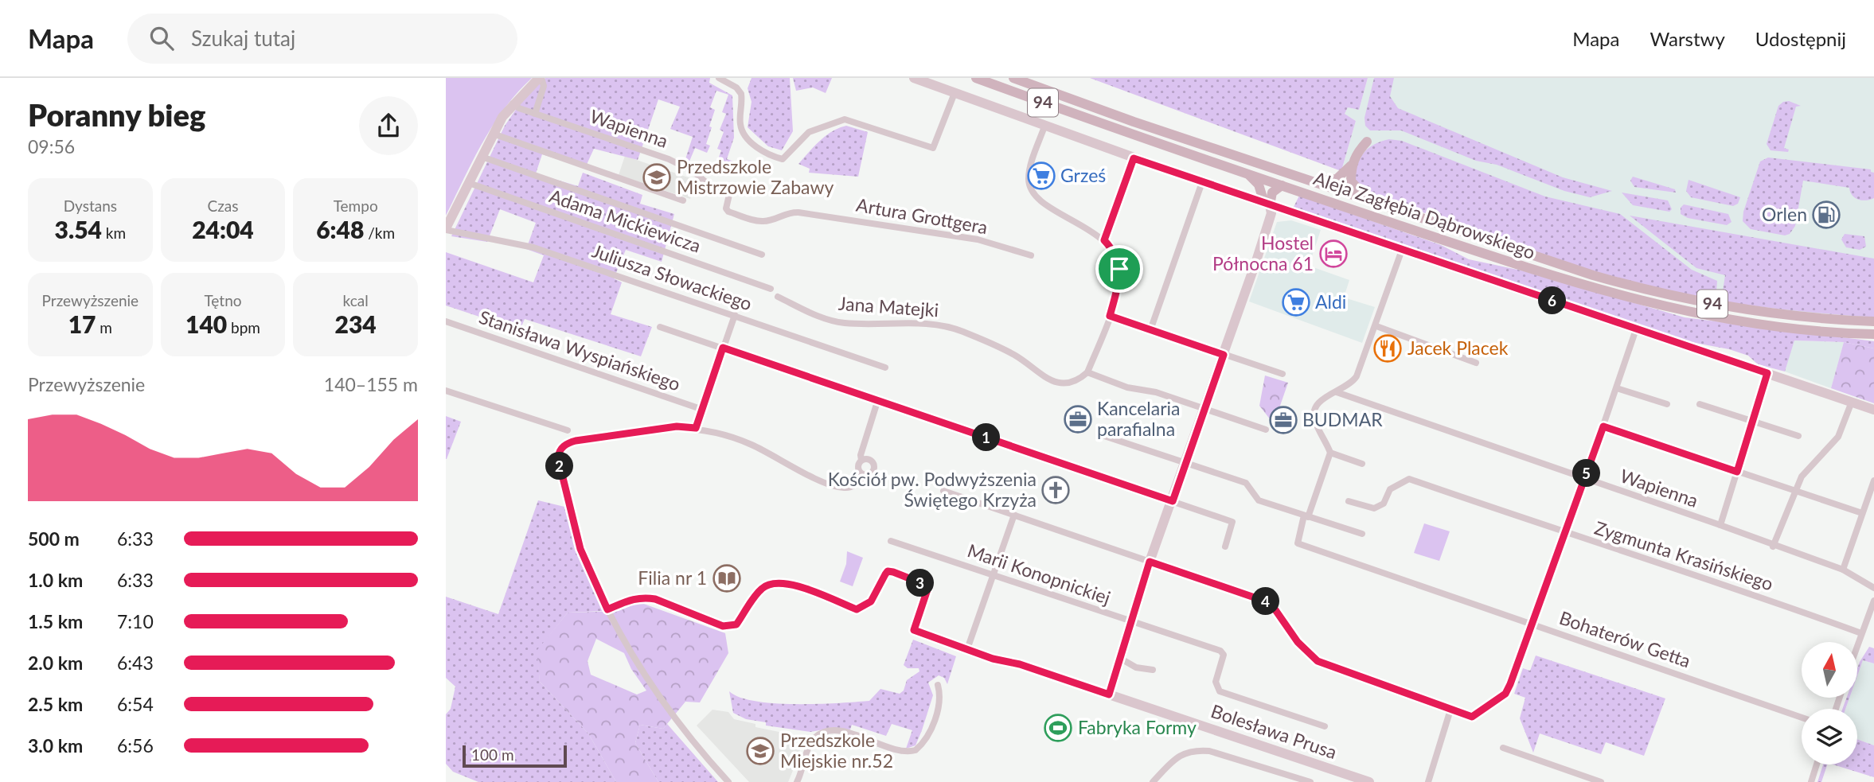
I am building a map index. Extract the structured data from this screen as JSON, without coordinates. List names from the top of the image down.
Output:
{
  "streets": {
    "main road": ["94", "Aleja Zagłębia Dąbrowskiego"],
    "street": [
      "Wapienna",
      "Artura Grottgera",
      "Adama Mickiewicza",
      "Juliusza Słowackiego",
      "Jana Matejki",
      "Stanisława Wyspiańskiego",
      "Zygmunta Krasińskiego",
      "Marii Konopnickiej",
      "Bohaterów Getta",
      "Bolesława Prusa"
    ]
  },
  "crossings": [
    ["Wapienna", "Artura Grottgera"]
  ],
  "places": {
    "supermarket": ["Grześ", "Aldi"],
    "school or university": ["Przedszkole Mistrzowie Zabawy", "Przedszkole Miejskie nr.52"],
    "fuel station": ["Orlen"],
    "hotel": ["Hostel Północna 61"],
    "restaurant": ["Jacek Placek"],
    "office": ["Kancelaria parafialna", "BUDMAR"],
    "church": ["Kościół pw. Podwyższenia Świętego Krzyża"],
    "library": ["Filia nr 1"],
    "sports": ["Fabryka Formy"]
  },
  "scale_bar": "100 m",
  "north": "top",
  "page": {
    "header": "Mapa",
    "search": "Szukaj tutaj",
    "nav": ["Mapa", "Warstwy", "Udostępnij"],
    "heading": ["Poranny bieg", "09:56"],
    "stats": [
      ["Dystans", "3.54 km"],
      ["Czas", "24:04"],
      ["Tempo", "6:48 /km"],
      ["Przewyższenie", "17 m"],
      ["Tętno", "140 bpm"],
      ["kcal", "234"]
    ],
    "pins": [
      "6",
      "1",
      "2",
      "5",
      "3",
      "4"
    ],
    "chart": ["Przewyższenie", "140–155 m"],
    "list": [
      {
        "name": "500 m",
        "note": "6:33"
      },
      {
        "name": "1.0 km",
        "note": "6:33"
      },
      {
        "name": "1.5 km",
        "note": "7:10"
      },
      {
        "name": "2.0 km",
        "note": "6:43"
      },
      {
        "name": "2.5 km",
        "note": "6:54"
      },
      {
        "name": "3.0 km",
        "note": "6:56"
      }
    ],
    "scale": "100 m"
  }
}
